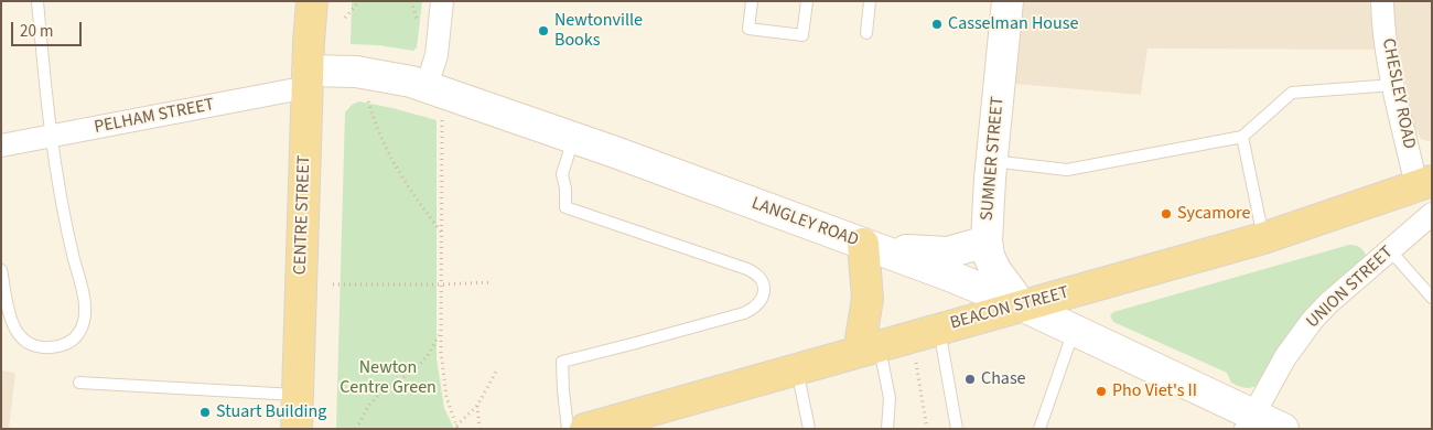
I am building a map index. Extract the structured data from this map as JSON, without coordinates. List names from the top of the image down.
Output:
{
  "streets": {
    "main road": ["CENTRE STREET", "BEACON STREET"],
    "street": [
      "CHESLEY ROAD",
      "PELHAM STREET",
      "SUMNER STREET",
      "LANGLEY ROAD",
      "UNION STREET"
    ]
  },
  "crossings": [
    ["CHESLEY ROAD", "BEACON STREET"],
    ["PELHAM STREET", "CENTRE STREET"],
    ["PELHAM STREET", "LANGLEY ROAD"],
    ["SUMNER STREET", "LANGLEY ROAD"],
    ["SUMNER STREET", "BEACON STREET"],
    ["CENTRE STREET", "LANGLEY ROAD"],
    ["LANGLEY ROAD", "UNION STREET"],
    ["LANGLEY ROAD", "BEACON STREET"]
  ],
  "parks": ["Newton Centre Green"],
  "places": [
    "Casselman House",
    "Newtonville Books",
    "Sycamore",
    "Chase",
    "Pho Viet's II",
    "Stuart Building"
  ],
  "scale_bar": "20 m"
}
